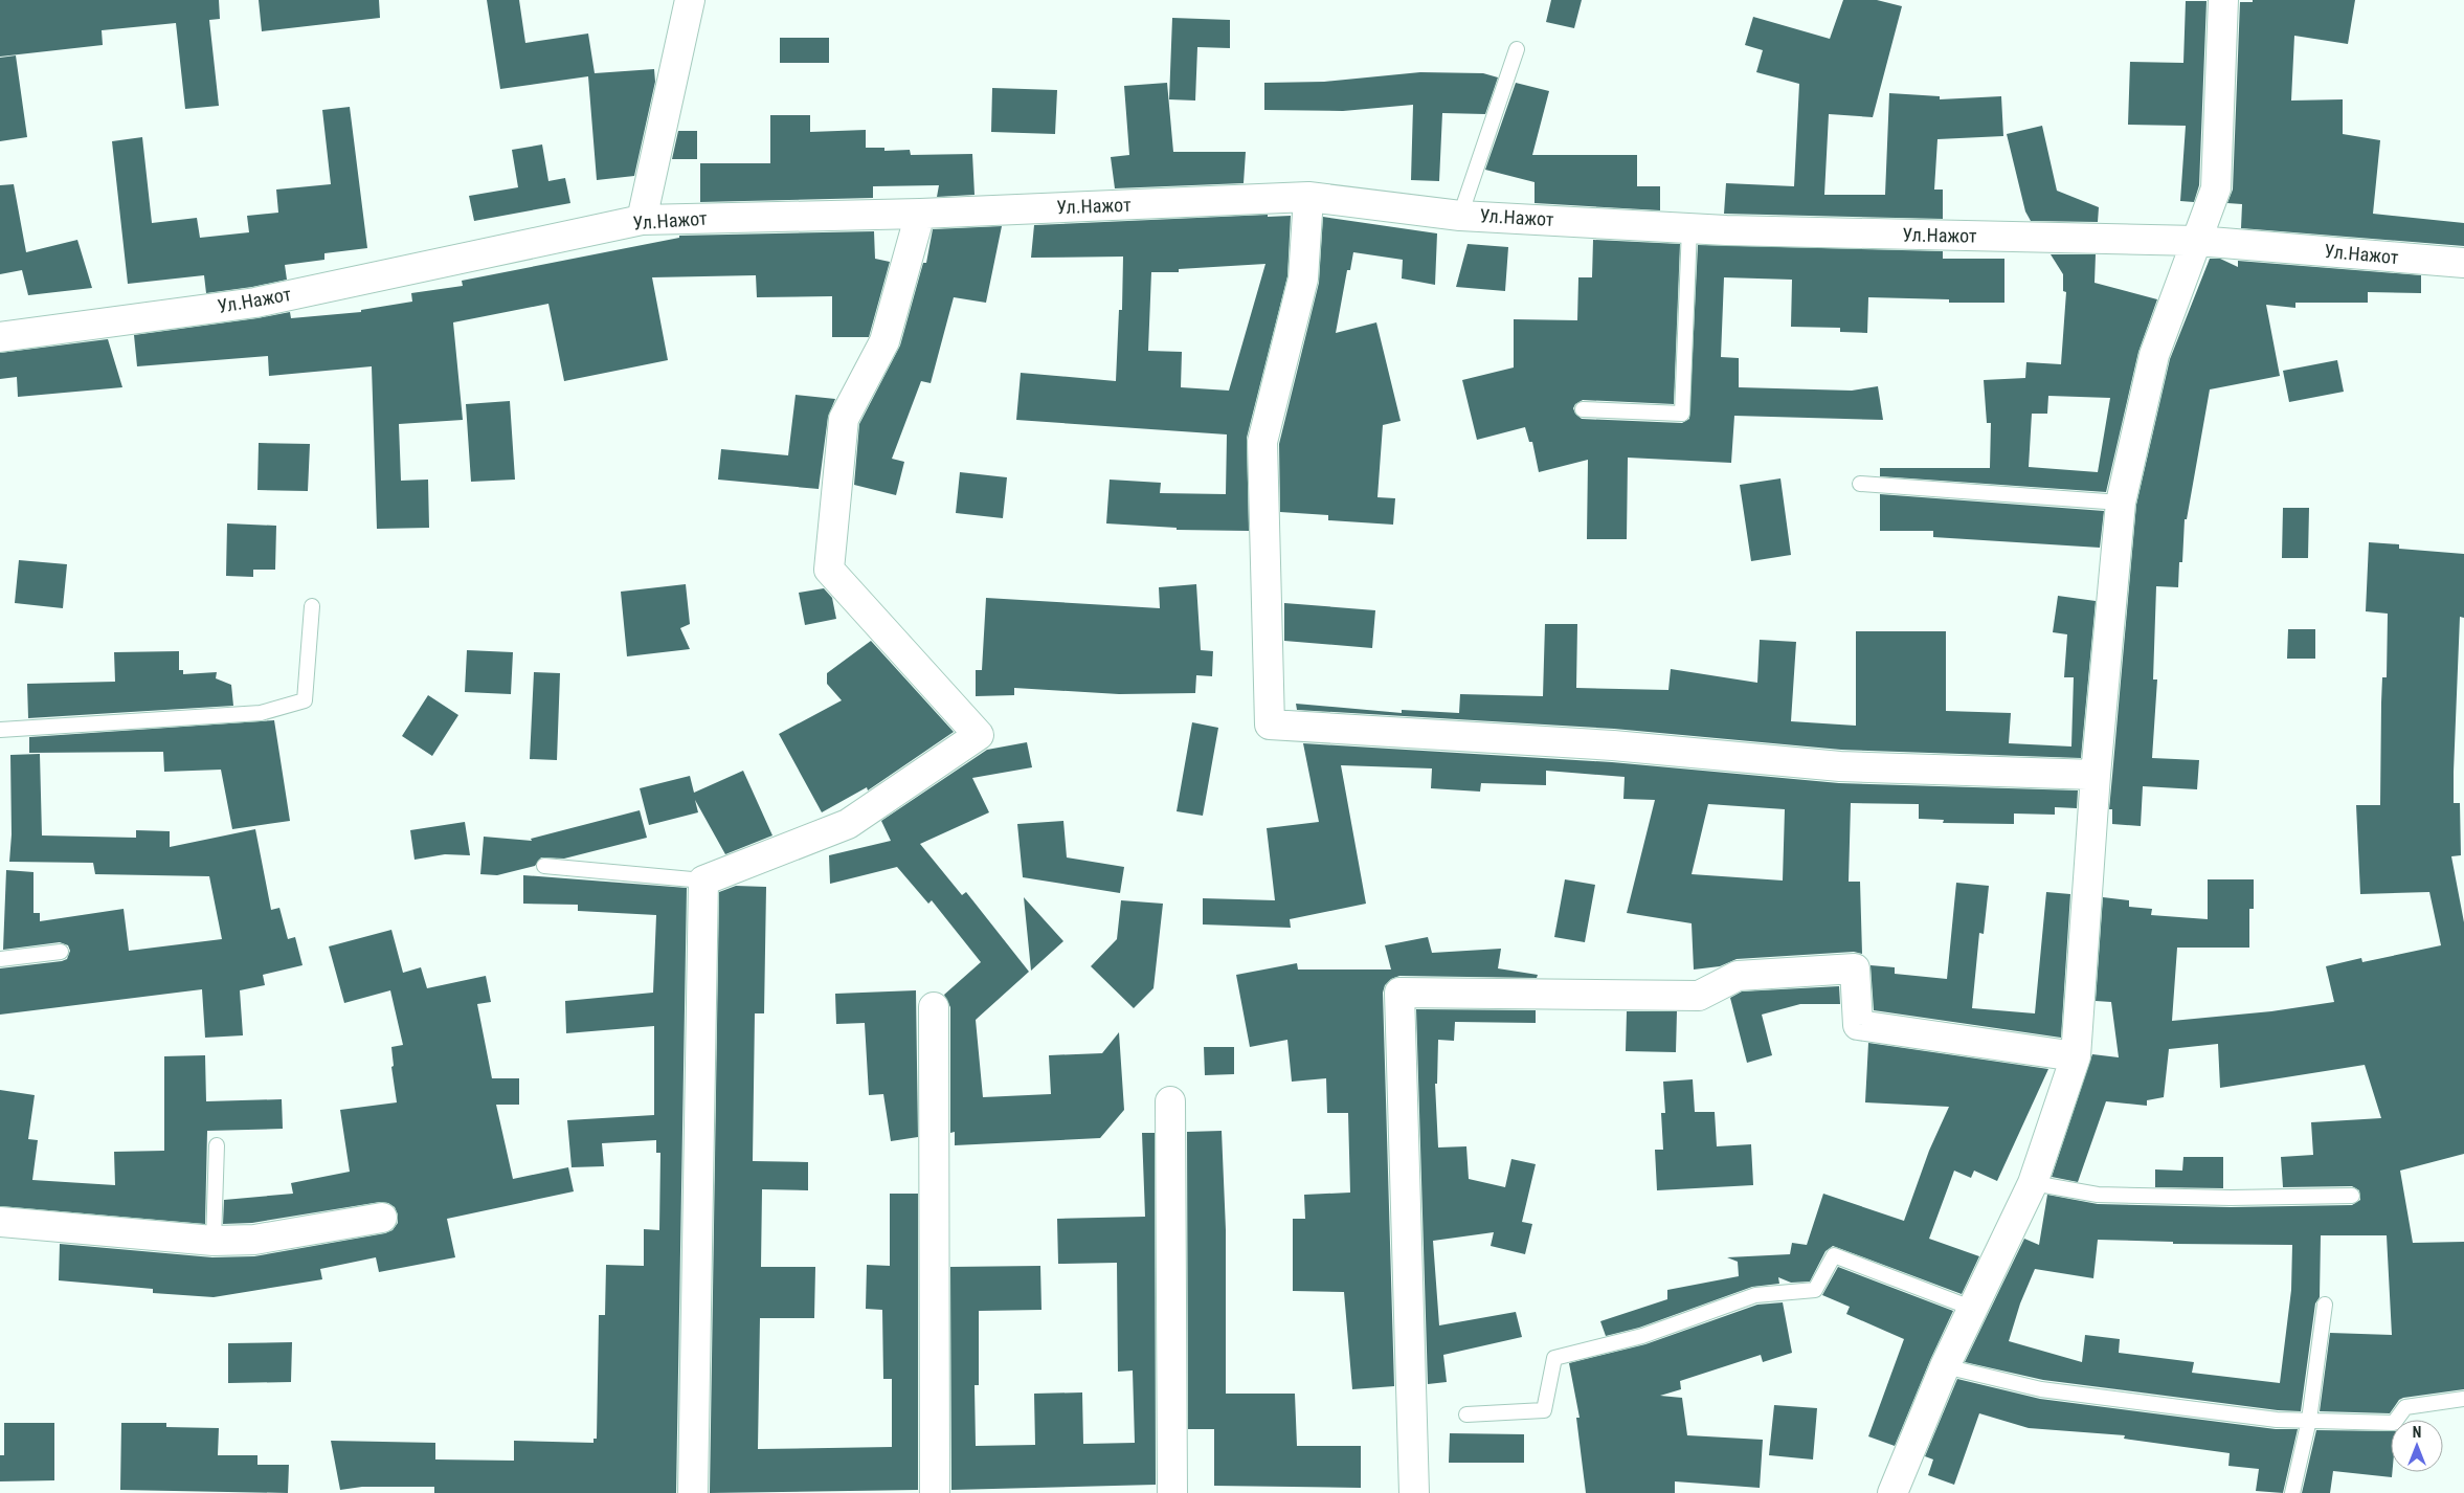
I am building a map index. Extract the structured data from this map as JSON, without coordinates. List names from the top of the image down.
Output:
{
  "streets": {
    "street": ["Ул.Нажот"]
  },
  "north": "top"
}
